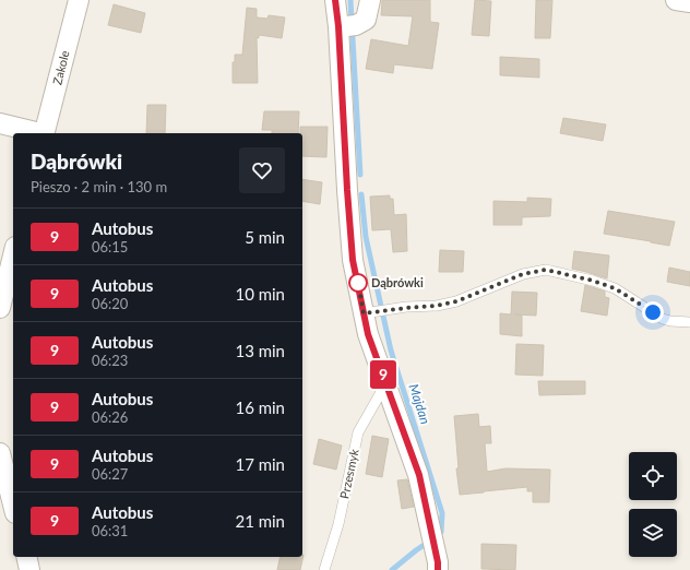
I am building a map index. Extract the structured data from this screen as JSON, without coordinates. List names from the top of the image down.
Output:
{
  "streets": {
    "street": ["Zakole"],
    "lane": ["Przesmyk"]
  },
  "water": ["Majdan"],
  "places": ["Dąbrówki"],
  "lines": ["bus line 9"],
  "page": {
    "on_map": "9",
    "heading": ["Dąbrówki", "Pieszo · 2 min · 130 m"],
    "list": [
      {
        "mark": "9",
        "name": "Autobus",
        "note": "06:15",
        "value": "5 min"
      },
      {
        "mark": "9",
        "name": "Autobus",
        "note": "06:20",
        "value": "10 min"
      },
      {
        "mark": "9",
        "name": "Autobus",
        "note": "06:23",
        "value": "13 min"
      },
      {
        "mark": "9",
        "name": "Autobus",
        "note": "06:26",
        "value": "16 min"
      },
      {
        "mark": "9",
        "name": "Autobus",
        "note": "06:27",
        "value": "17 min"
      },
      {
        "mark": "9",
        "name": "Autobus",
        "note": "06:31",
        "value": "21 min"
      }
    ]
  }
}
